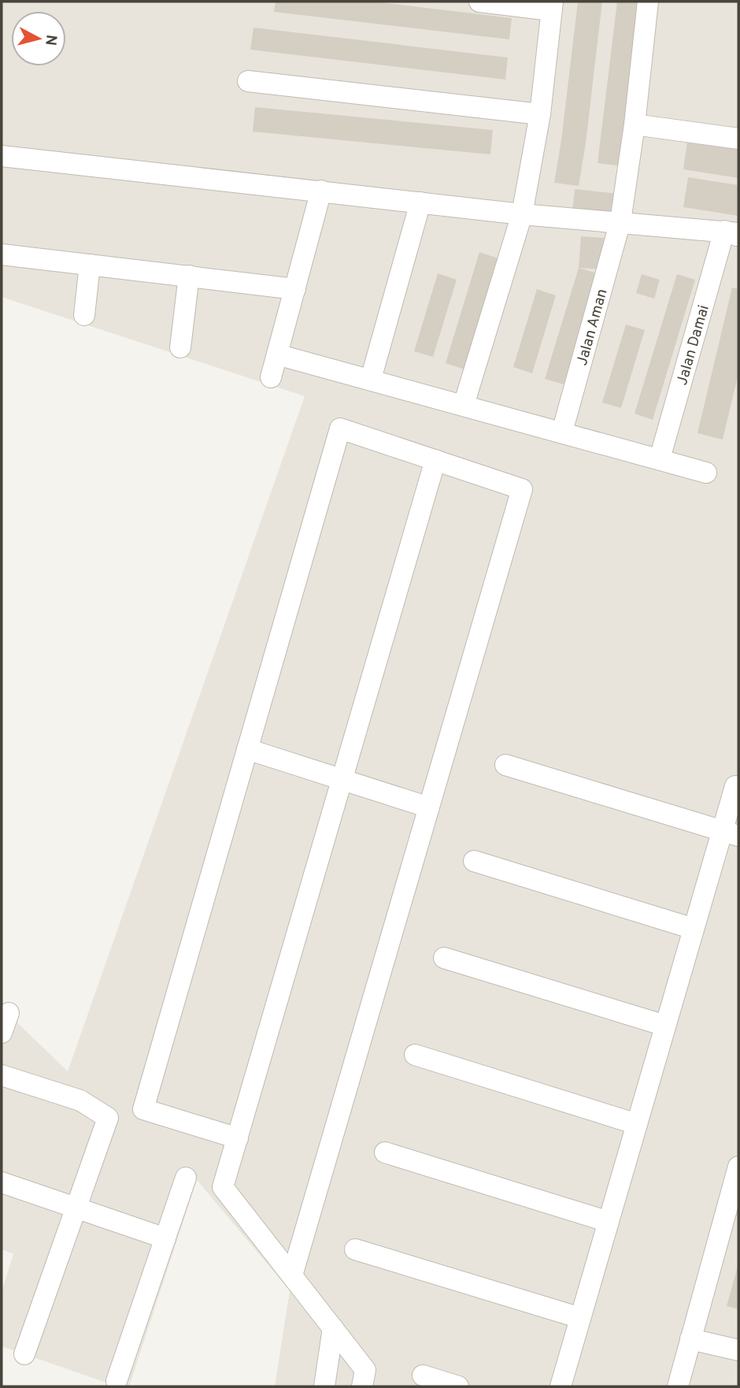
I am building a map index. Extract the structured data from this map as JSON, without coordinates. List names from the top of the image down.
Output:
{
  "streets": {
    "street": ["Jalan Aman", "Jalan Damai"]
  },
  "north": "right"
}
